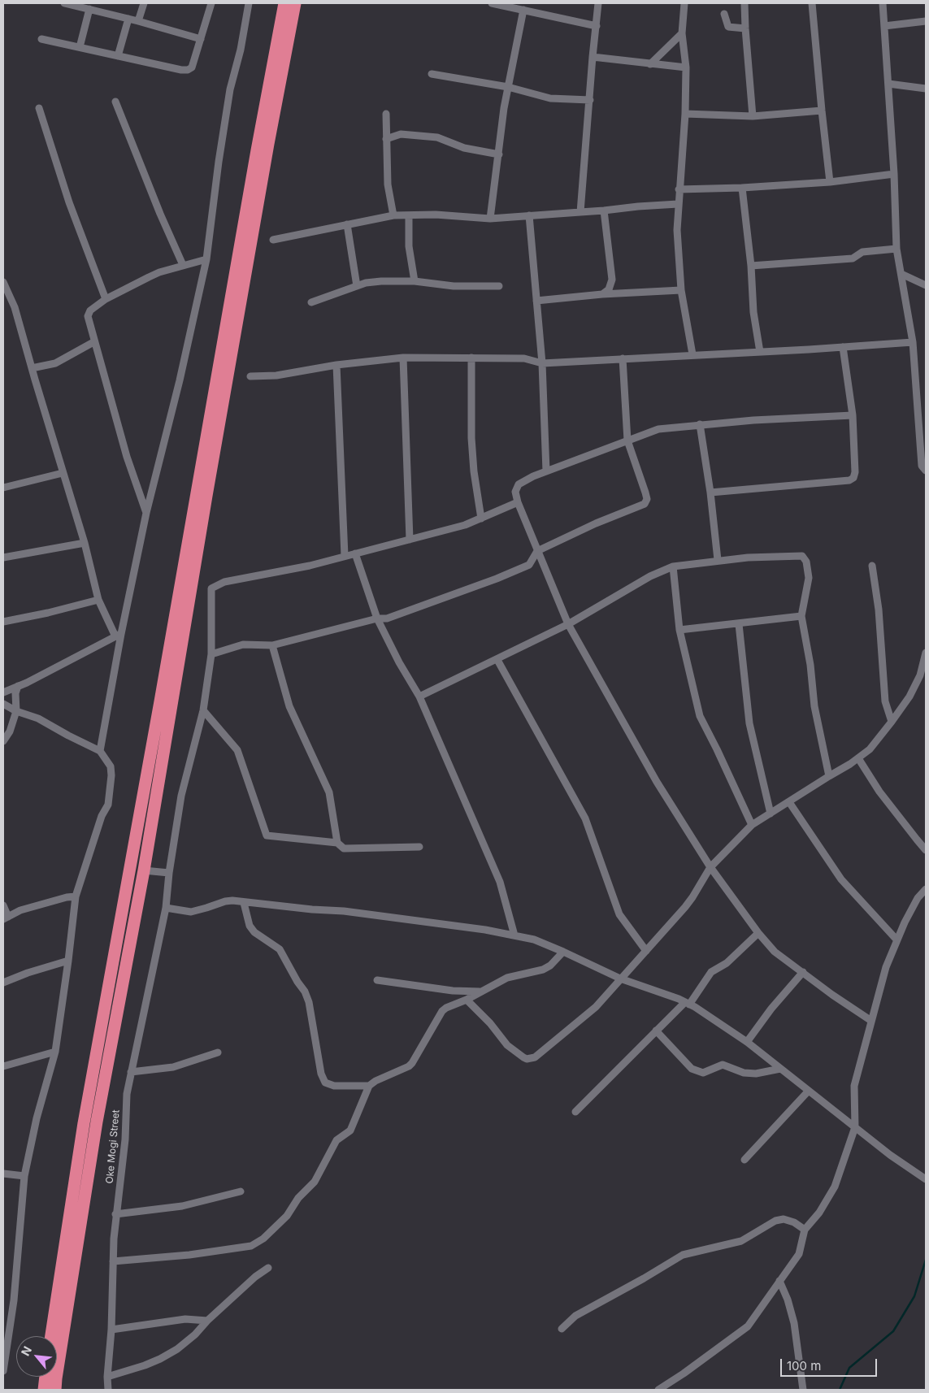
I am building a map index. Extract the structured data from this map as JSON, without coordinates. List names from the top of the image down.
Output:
{
  "streets": {
    "street": ["Oke Mogi Street"]
  },
  "scale_bar": "100 m",
  "north": "top left"
}
